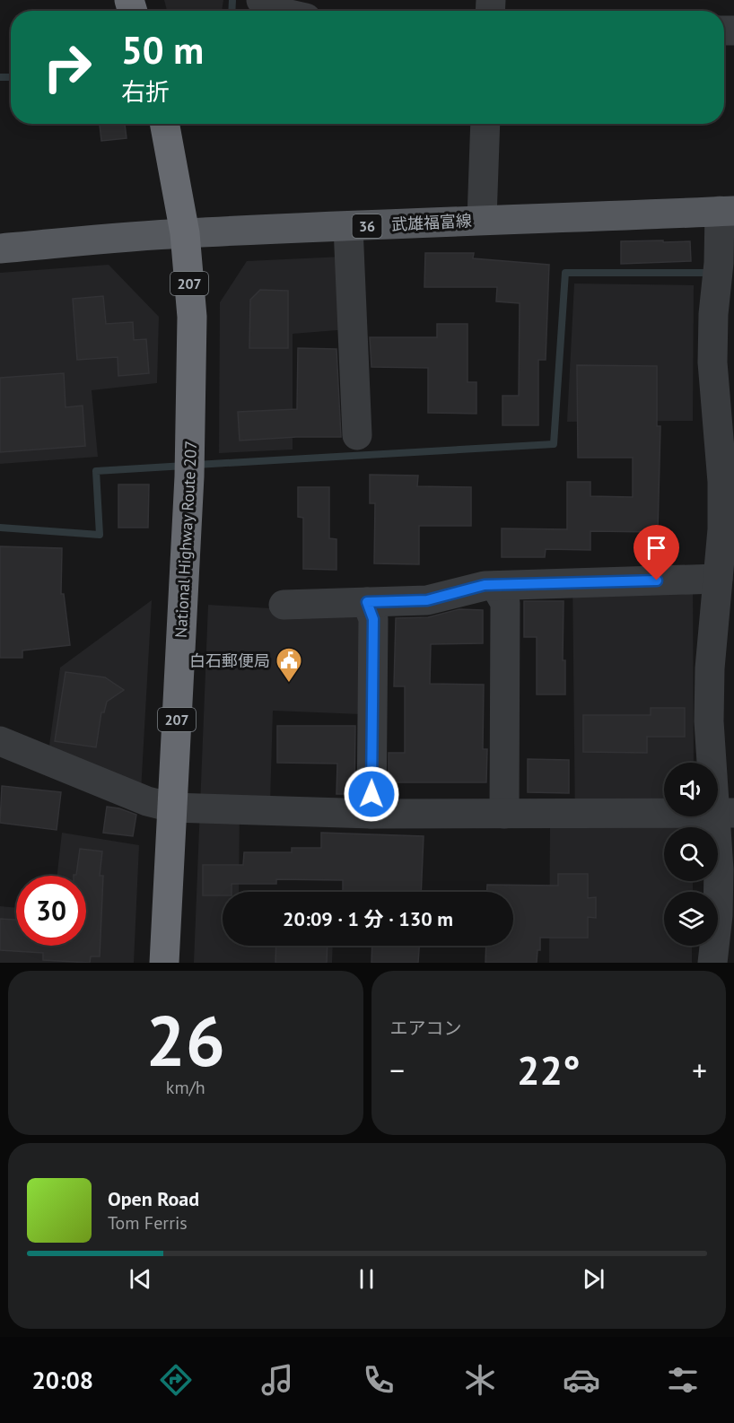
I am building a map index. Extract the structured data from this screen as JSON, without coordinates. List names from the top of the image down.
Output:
{
  "streets": {
    "highway": ["207", "National Highway Route 207"],
    "main road": ["武雄福富線", "36"]
  },
  "crossings": [
    ["武雄福富線", "National Highway Route 207"]
  ],
  "places": {
    "public building": ["白石郵便局"]
  },
  "page": {
    "turn": ["50 m", "右折"],
    "limit": "30",
    "trip": "20:09 · 1 分 · 130 m",
    "tile": [
      ["26", "km/h"],
      "エアコン"
    ],
    "heat": ["−", "22°", "+"],
    "song": ["Open Road", "Tom Ferris"],
    "tabs": "20:08"
  }
}
